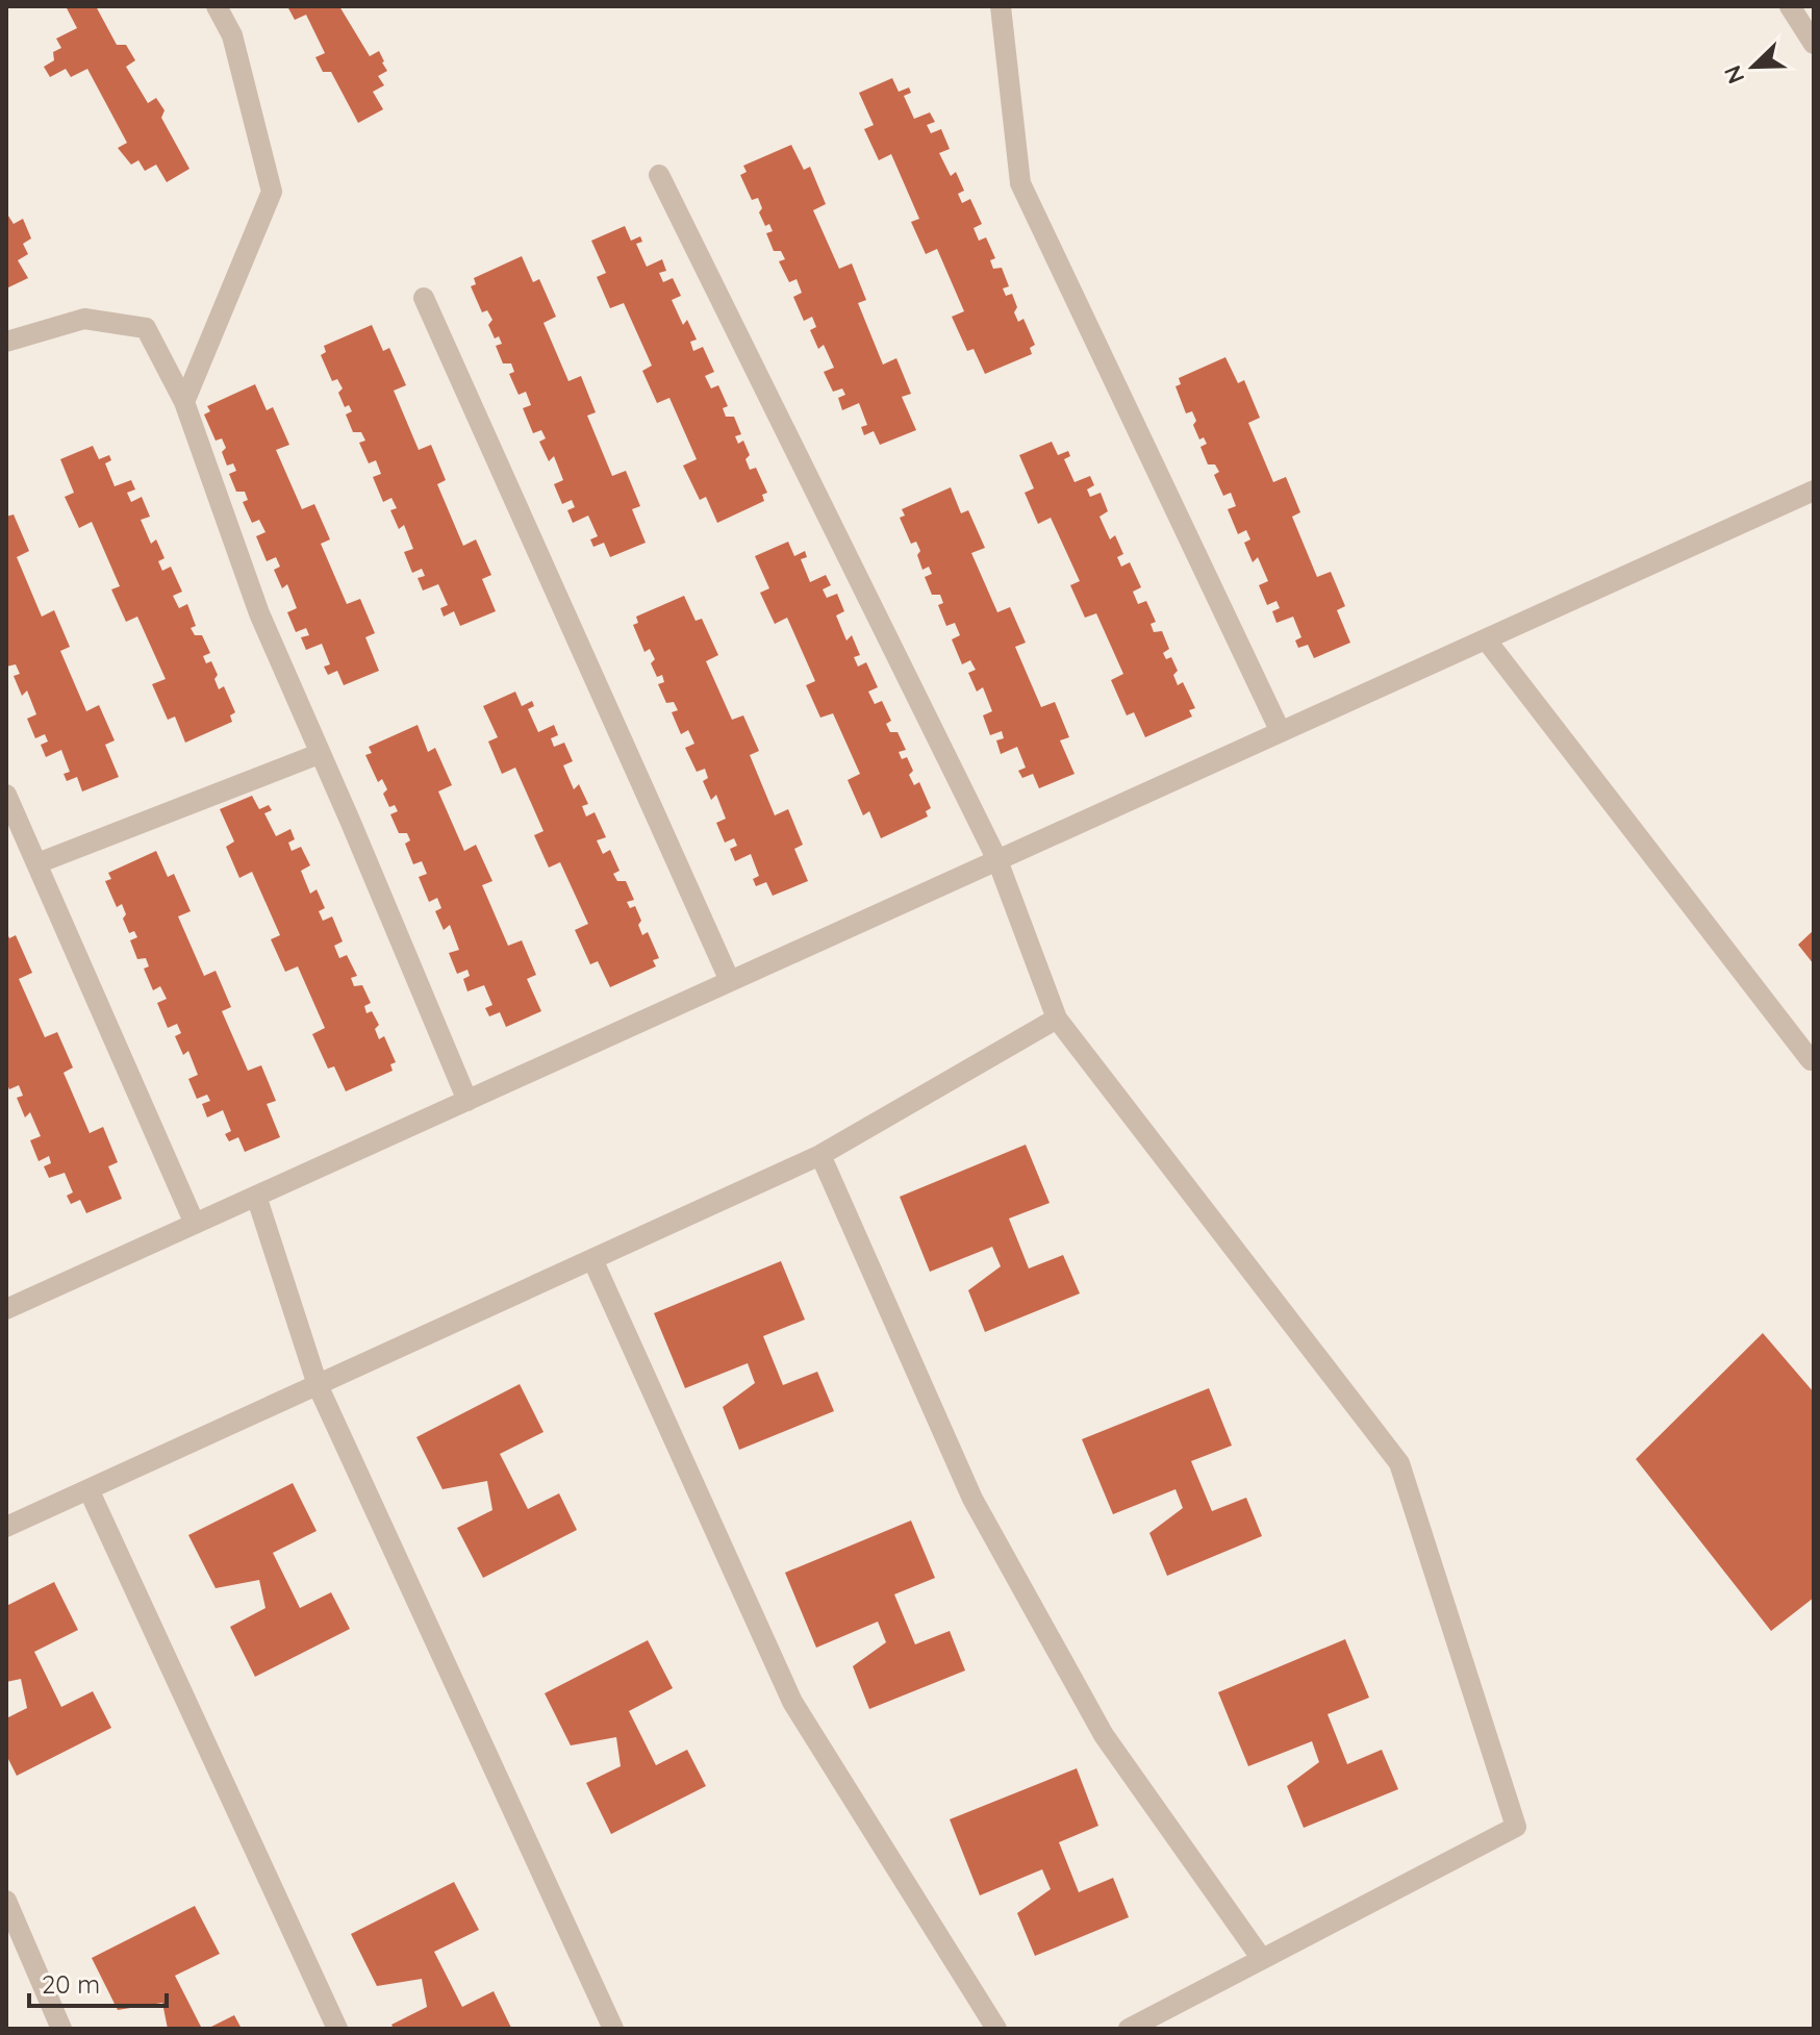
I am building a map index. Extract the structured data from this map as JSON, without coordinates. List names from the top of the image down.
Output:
{
  "scale_bar": "20 m",
  "north": "bottom left"
}
